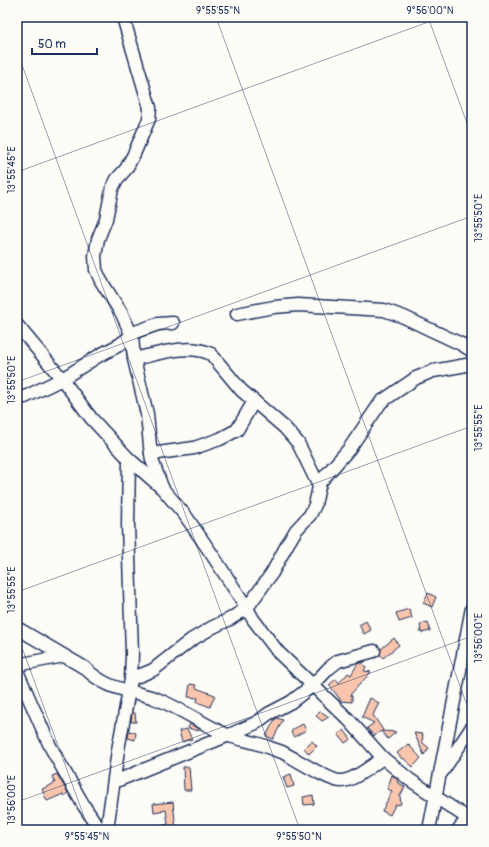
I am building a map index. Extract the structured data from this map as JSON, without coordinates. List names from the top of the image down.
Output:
{
  "scale_bar": "50 m",
  "coordinates": [
    "9°55'55\"N",
    "9°56'00\"N",
    "13°55'45\"E",
    "13°55'50\"E",
    "13°55'55\"E",
    "13°56'00\"E",
    "9°55'45\"N",
    "9°55'50\"N"
  ]
}
